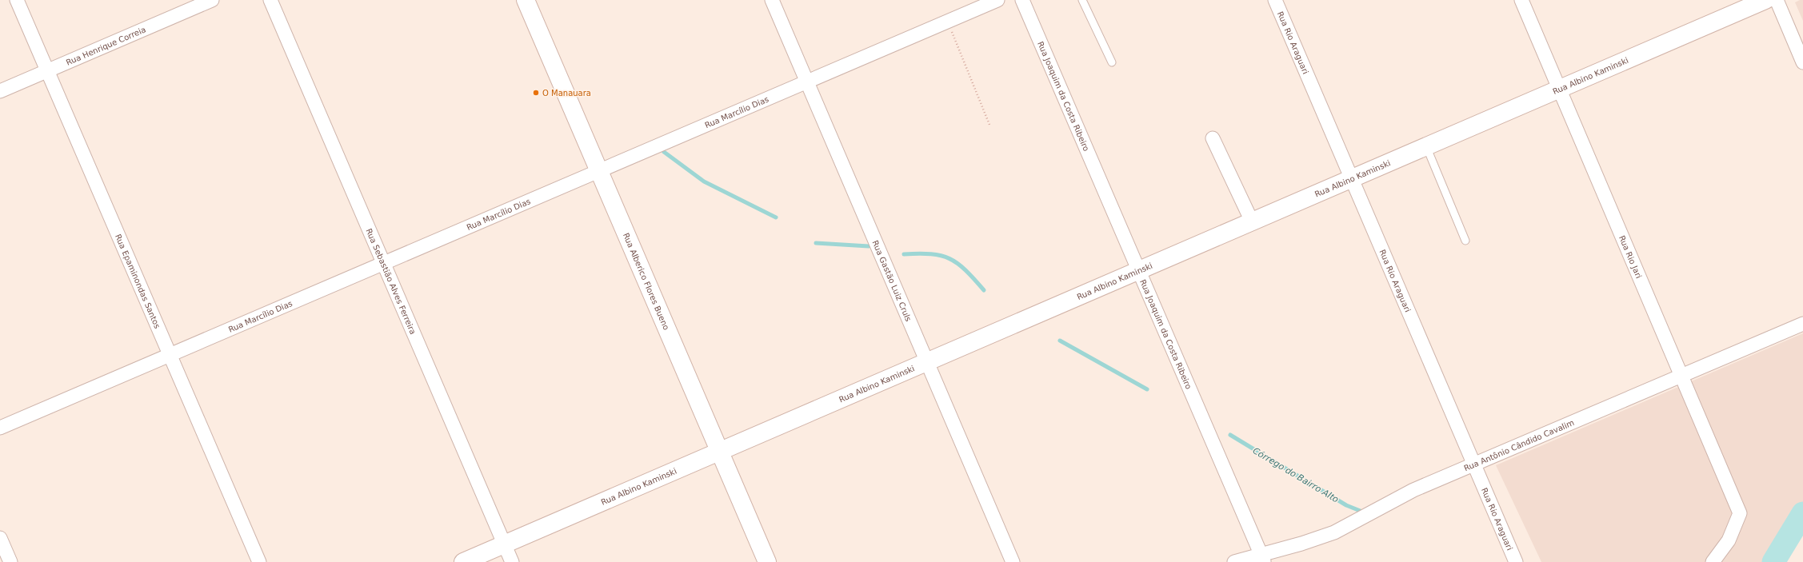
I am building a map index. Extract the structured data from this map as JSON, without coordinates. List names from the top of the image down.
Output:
{
  "streets": {
    "street": [
      "Rua Rio Araguari",
      "Rua Henrique Correia",
      "Rua Albino Kaminski",
      "Rua Joaquim da Costa Ribeiro",
      "Rua Marcílio Dias",
      "Rua Rio Jari",
      "Rua Epaminondas Santos",
      "Rua Sebastião Alves Ferreira",
      "Rua Alberico Flores Bueno",
      "Rua Gastão Luiz Cruls",
      "Rua Antônio Cândido Cavalim"
    ]
  },
  "crossings": [
    ["Rua Rio Araguari", "Rua Albino Kaminski"],
    ["Rua Rio Araguari", "Rua Antônio Cândido Cavalim"],
    ["Rua Henrique Correia", "Rua Epaminondas Santos"],
    ["Rua Albino Kaminski", "Rua Joaquim da Costa Ribeiro"],
    ["Rua Albino Kaminski", "Rua Rio Jari"],
    ["Rua Albino Kaminski", "Rua Sebastião Alves Ferreira"],
    ["Rua Albino Kaminski", "Rua Alberico Flores Bueno"],
    ["Rua Albino Kaminski", "Rua Gastão Luiz Cruls"],
    ["Rua Joaquim da Costa Ribeiro", "Rua Antônio Cândido Cavalim"],
    ["Rua Marcílio Dias", "Rua Epaminondas Santos"],
    ["Rua Marcílio Dias", "Rua Sebastião Alves Ferreira"],
    ["Rua Marcílio Dias", "Rua Alberico Flores Bueno"],
    ["Rua Marcílio Dias", "Rua Gastão Luiz Cruls"],
    ["Rua Rio Jari", "Rua Antônio Cândido Cavalim"]
  ],
  "water": ["Córrego do Bairro Alto"],
  "places": ["O Manauara"]
}
